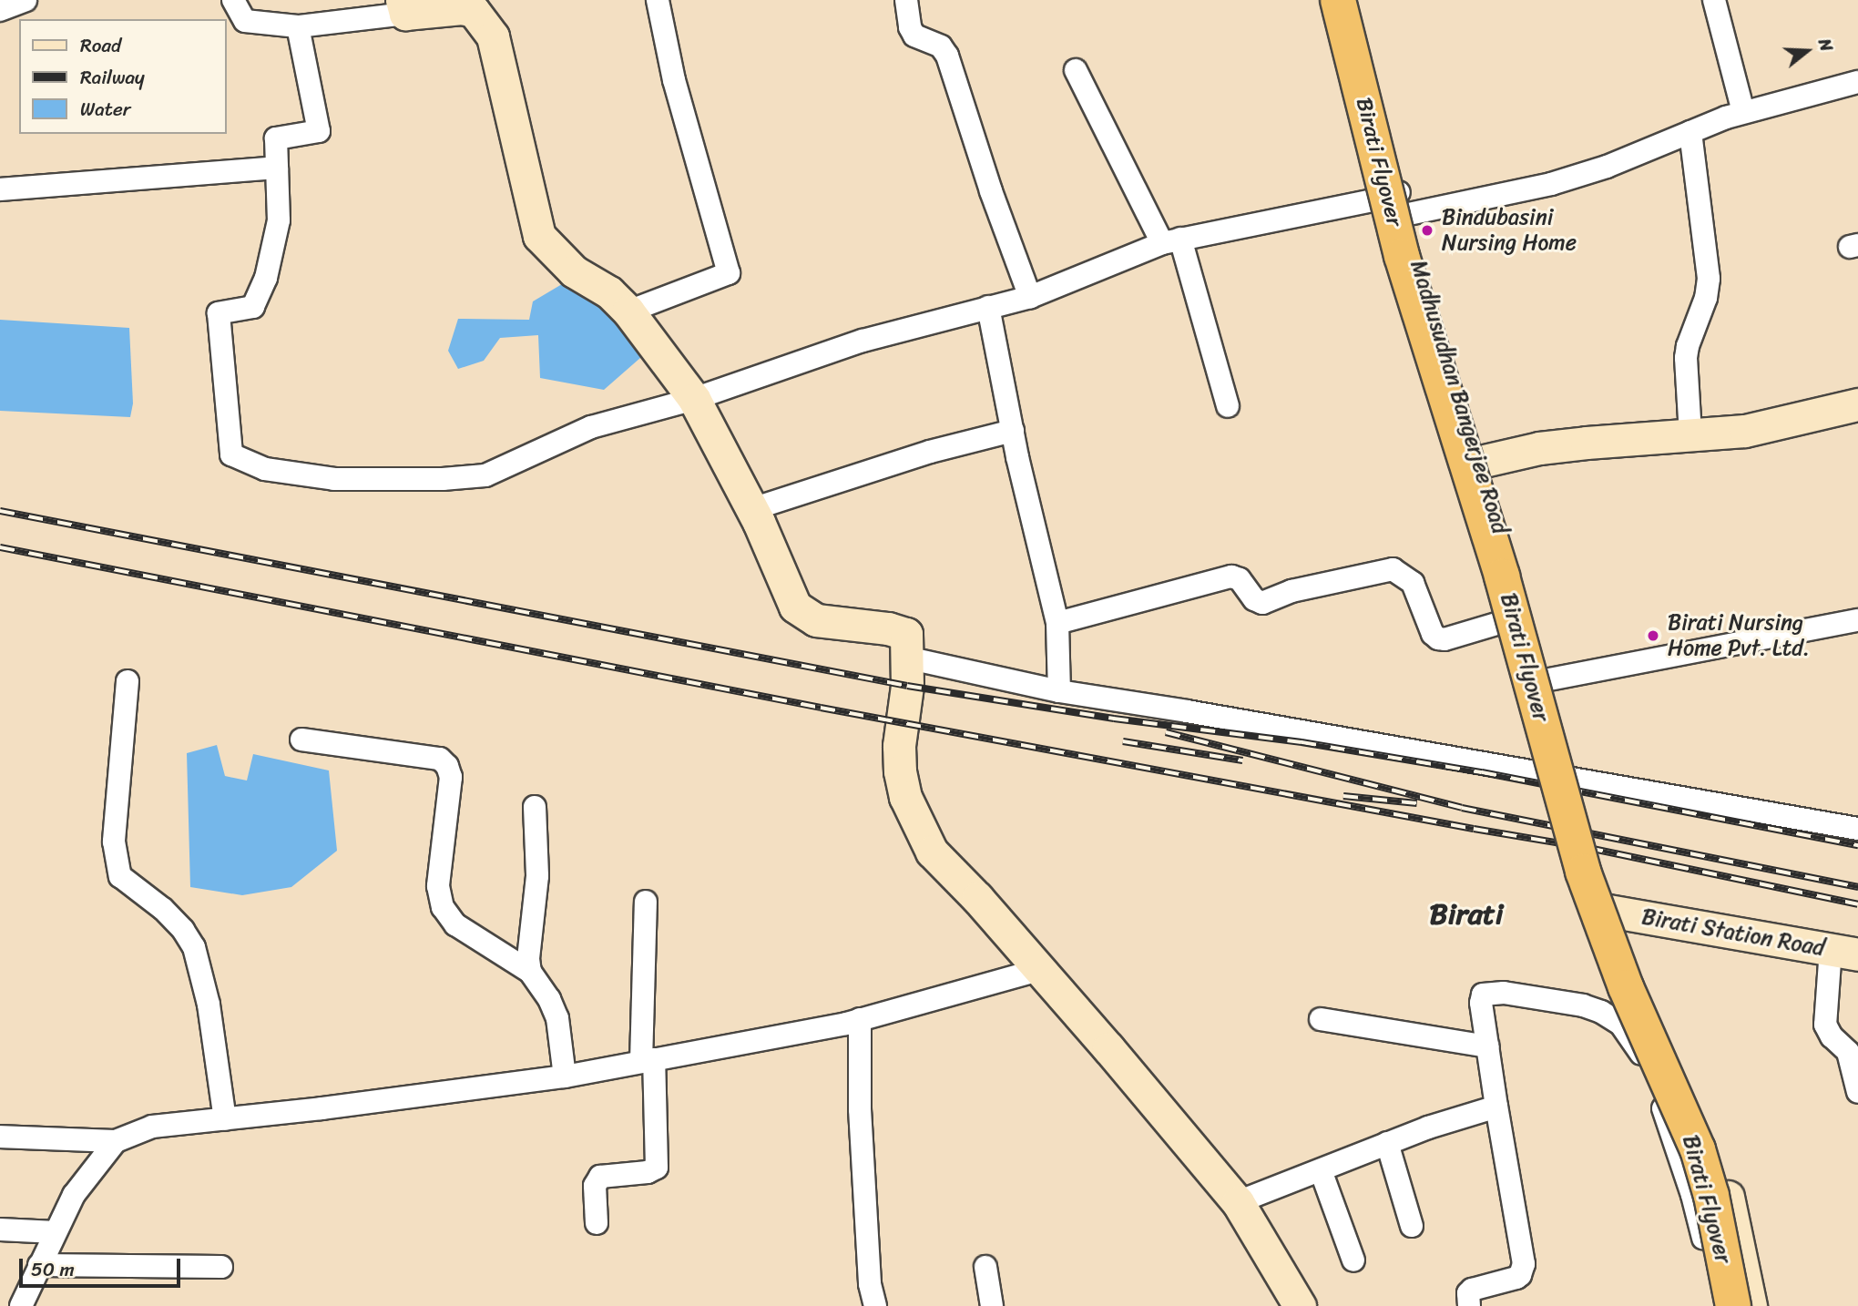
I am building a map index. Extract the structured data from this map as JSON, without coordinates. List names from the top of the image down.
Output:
{
  "streets": {
    "main road": ["Birati Flyover"],
    "street": ["Madhusudhan Bangerjee Road", "Birati Station Road"]
  },
  "crossings": [
    ["Madhusudhan Bangerjee Road", "Birati Station Road"]
  ],
  "districts": ["Birati"],
  "places": ["Bindubasini Nursing Home", "Birati Nursing Home Pvt. Ltd."],
  "legend": ["Road", "Railway", "Water"],
  "scale_bar": "50 m",
  "north": "right"
}
